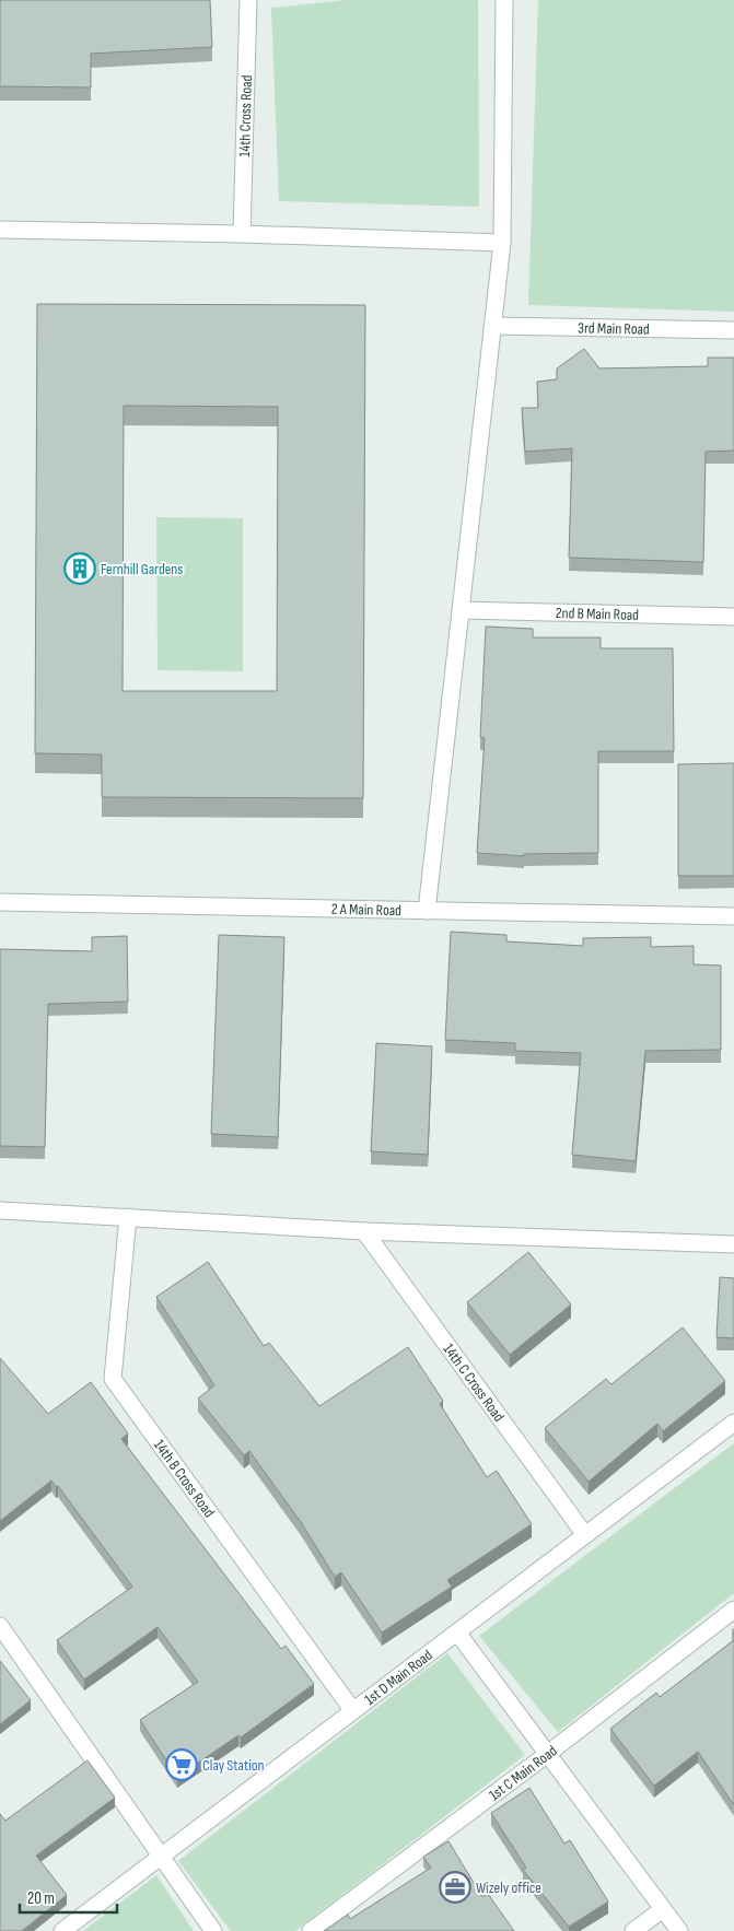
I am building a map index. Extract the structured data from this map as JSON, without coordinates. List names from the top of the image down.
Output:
{
  "streets": {
    "street": [
      "14th Cross Road",
      "3rd Main Road",
      "2nd B Main Road",
      "2 A Main Road",
      "14th C Cross Road",
      "14th B Cross Road",
      "1st D Main Road",
      "1st C Main Road"
    ]
  },
  "crossings": [
    ["14th C Cross Road", "1st D Main Road"],
    ["14th B Cross Road", "1st D Main Road"]
  ],
  "places": {
    "building": ["Fernhill Gardens"],
    "supermarket": ["Clay Station"],
    "office": ["Wizely office"]
  },
  "scale_bar": "20 m"
}
